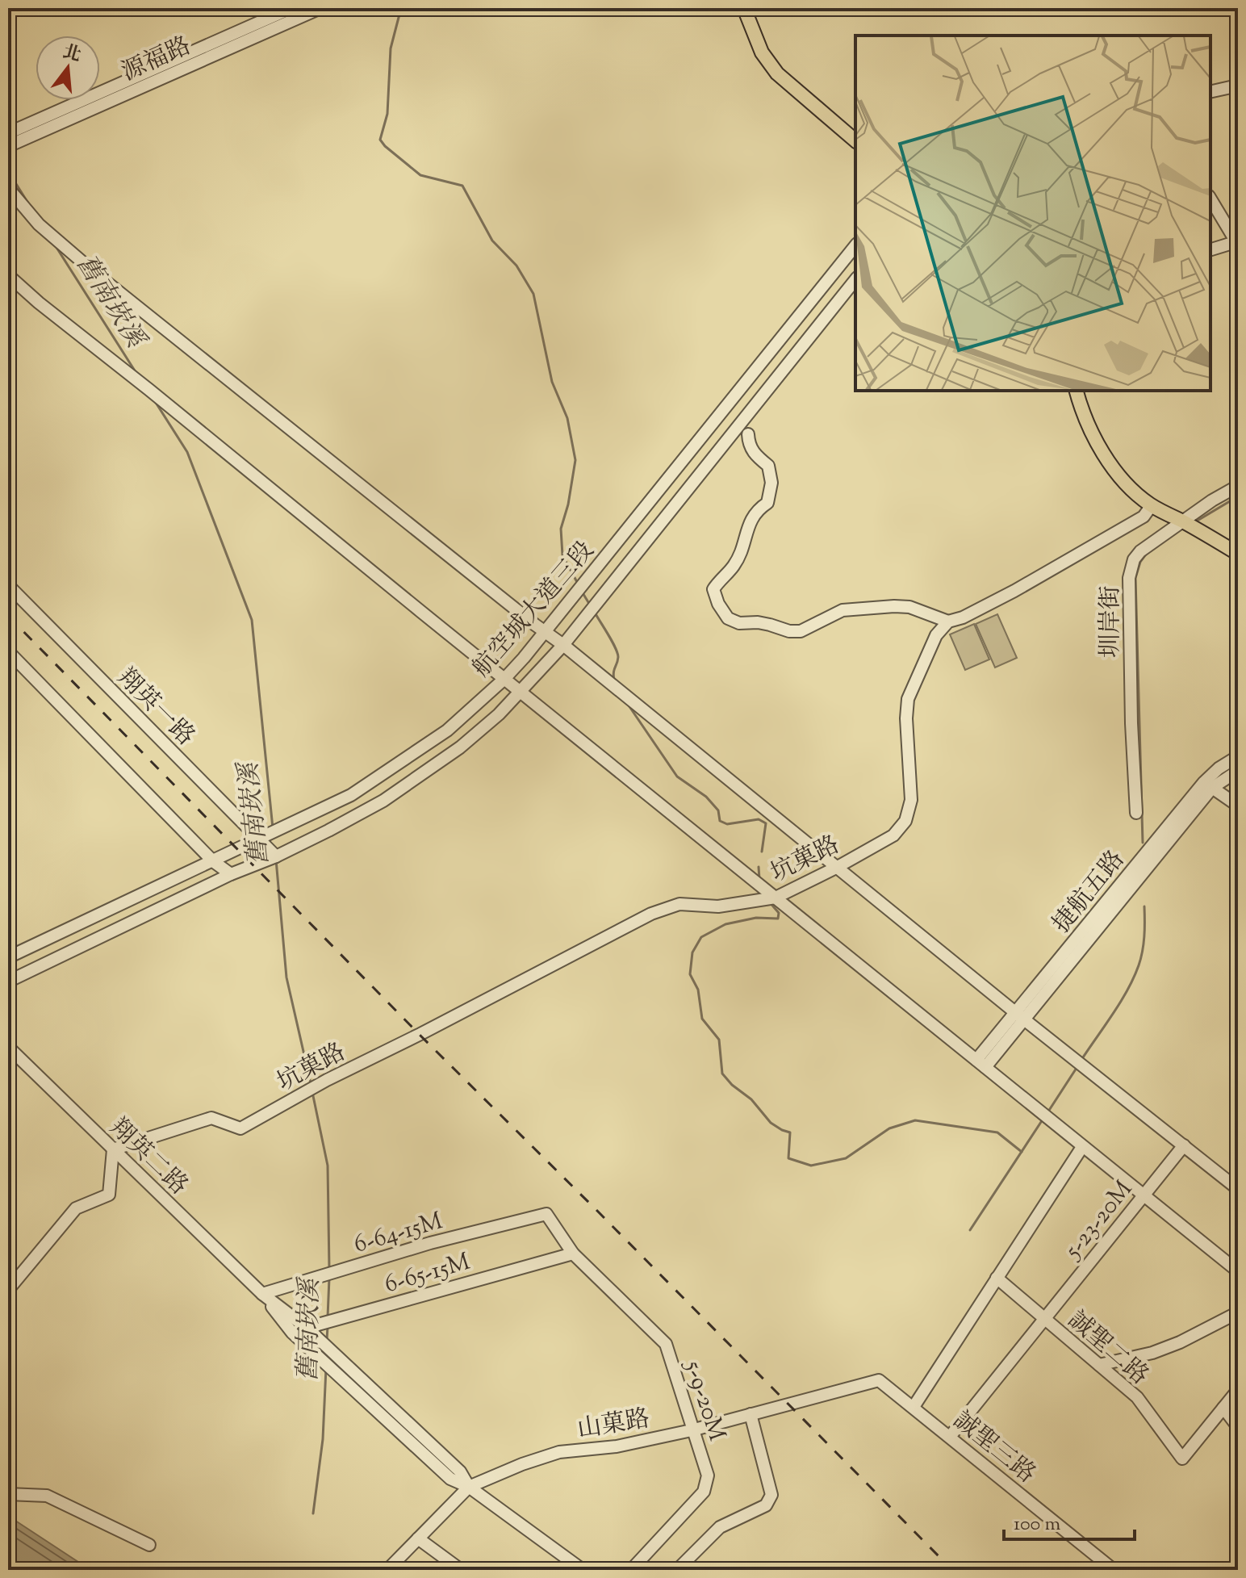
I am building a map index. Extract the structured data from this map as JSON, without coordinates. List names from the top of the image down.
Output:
{
  "streets": {
    "street": [
      "源福路",
      "航空城大道三段",
      "圳岸街",
      "翔英一路",
      "坑菓路",
      "捷航五路",
      "翔英二路",
      "5-23-20M",
      "6-64-15M",
      "6-65-15M",
      "誠聖二路",
      "5-9-20M",
      "山菓路",
      "誠聖三路"
    ]
  },
  "crossings": [
    ["航空城大道三段", "翔英一路"],
    ["坑菓路", "翔英二路"],
    ["翔英二路", "6-64-15M"],
    ["翔英二路", "6-65-15M"],
    ["翔英二路", "山菓路"],
    ["5-23-20M", "誠聖二路"],
    ["5-23-20M", "誠聖三路"],
    ["6-64-15M", "5-9-20M"],
    ["6-65-15M", "5-9-20M"],
    ["5-9-20M", "山菓路"],
    ["山菓路", "誠聖三路"]
  ],
  "water": ["舊南崁溪"],
  "scale_bar": "100 m",
  "north": "top"
}
